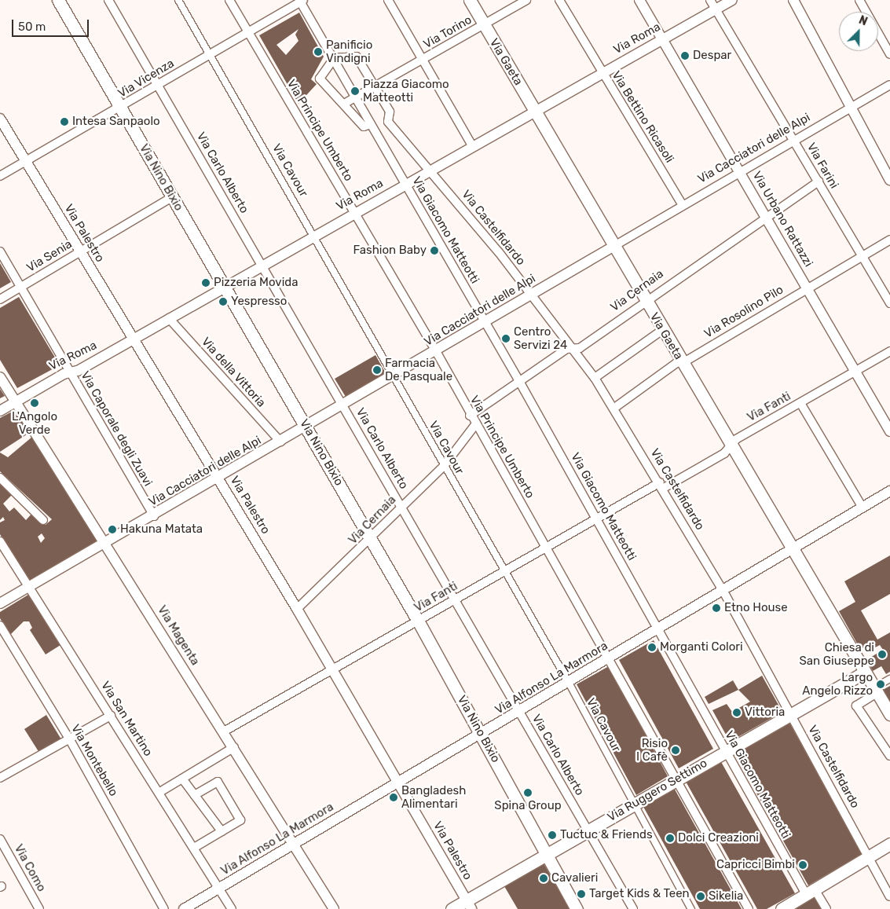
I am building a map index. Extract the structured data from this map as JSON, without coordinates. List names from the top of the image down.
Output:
{
  "streets": {
    "main road": ["Via Gaeta", "Via Nino Bixio", "Via Ruggero Settimo"],
    "street": [
      "Via Torino",
      "Via Roma",
      "Via Vicenza",
      "Via Bettino Ricasoli",
      "Via Principe Umberto",
      "Via Cacciatori delle Alpi",
      "Via Farini",
      "Via Cavour",
      "Via Carlo Alberto",
      "Via Urbano Rattazzi",
      "Via Castelfidardo",
      "Via Giacomo Matteotti",
      "Via Palestro",
      "Via Senia",
      "Via Cernaia",
      "Via Rosolino Pilo",
      "Via della Vittoria",
      "Via Fanti",
      "Via Caporale degli Zuavi",
      "Via Magenta",
      "Via Alfonso La Marmora",
      "Via San Martino",
      "Via Montebello",
      "Via Como"
    ]
  },
  "crossings": [
    ["Via Torino", "Via Gaeta"],
    ["Via Torino", "Via Castelfidardo"],
    ["Via Torino", "Via Giacomo Matteotti"],
    ["Via Roma", "Via Gaeta"],
    ["Via Roma", "Via Bettino Ricasoli"],
    ["Via Roma", "Via Principe Umberto"],
    ["Via Roma", "Via Farini"],
    ["Via Roma", "Via Cavour"],
    ["Via Roma", "Via Carlo Alberto"],
    ["Via Roma", "Via Nino Bixio"],
    ["Via Roma", "Via Urbano Rattazzi"],
    ["Via Roma", "Via Castelfidardo"],
    ["Via Roma", "Via Giacomo Matteotti"],
    ["Via Roma", "Via Palestro"],
    ["Via Roma", "Via della Vittoria"],
    ["Via Roma", "Via Caporale degli Zuavi"],
    ["Via Roma", "Via Magenta"],
    ["Via Gaeta", "Via Cacciatori delle Alpi"],
    ["Via Gaeta", "Via Cernaia"],
    ["Via Gaeta", "Via Rosolino Pilo"],
    ["Via Gaeta", "Via Fanti"],
    ["Via Gaeta", "Via Alfonso La Marmora"],
    ["Via Gaeta", "Via Ruggero Settimo"],
    ["Via Vicenza", "Via Principe Umberto"],
    ["Via Vicenza", "Via Cavour"],
    ["Via Vicenza", "Via Carlo Alberto"],
    ["Via Vicenza", "Via Nino Bixio"],
    ["Via Vicenza", "Via Palestro"],
    ["Via Bettino Ricasoli", "Via Cacciatori delle Alpi"],
    ["Via Principe Umberto", "Via Cacciatori delle Alpi"],
    ["Via Principe Umberto", "Via Cernaia"],
    ["Via Principe Umberto", "Via Fanti"],
    ["Via Principe Umberto", "Via Alfonso La Marmora"],
    ["Via Principe Umberto", "Via Ruggero Settimo"],
    ["Via Cacciatori delle Alpi", "Via Farini"],
    ["Via Cacciatori delle Alpi", "Via Cavour"],
    ["Via Cacciatori delle Alpi", "Via Carlo Alberto"],
    ["Via Cacciatori delle Alpi", "Via Nino Bixio"],
    ["Via Cacciatori delle Alpi", "Via Urbano Rattazzi"],
    ["Via Cacciatori delle Alpi", "Via Castelfidardo"],
    ["Via Cacciatori delle Alpi", "Via Giacomo Matteotti"],
    ["Via Cacciatori delle Alpi", "Via Palestro"],
    ["Via Cacciatori delle Alpi", "Via della Vittoria"],
    ["Via Cacciatori delle Alpi", "Via Caporale degli Zuavi"],
    ["Via Cacciatori delle Alpi", "Via Magenta"],
    ["Via Cacciatori delle Alpi", "Via San Martino"],
    ["Via Farini", "Via Cernaia"],
    ["Via Farini", "Via Rosolino Pilo"],
    ["Via Cavour", "Via Cernaia"],
    ["Via Cavour", "Via Fanti"],
    ["Via Cavour", "Via Alfonso La Marmora"],
    ["Via Cavour", "Via Ruggero Settimo"],
    ["Via Carlo Alberto", "Via Cernaia"],
    ["Via Carlo Alberto", "Via Fanti"],
    ["Via Carlo Alberto", "Via Alfonso La Marmora"],
    ["Via Carlo Alberto", "Via Ruggero Settimo"],
    ["Via Nino Bixio", "Via Senia"],
    ["Via Nino Bixio", "Via Cernaia"],
    ["Via Nino Bixio", "Via Fanti"],
    ["Via Nino Bixio", "Via Alfonso La Marmora"],
    ["Via Nino Bixio", "Via Ruggero Settimo"],
    ["Via Urbano Rattazzi", "Via Cernaia"],
    ["Via Urbano Rattazzi", "Via Rosolino Pilo"],
    ["Via Urbano Rattazzi", "Via Fanti"],
    ["Via Castelfidardo", "Via Cernaia"],
    ["Via Castelfidardo", "Via Rosolino Pilo"],
    ["Via Castelfidardo", "Via Fanti"],
    ["Via Castelfidardo", "Via Alfonso La Marmora"],
    ["Via Castelfidardo", "Via Ruggero Settimo"],
    ["Via Giacomo Matteotti", "Via Cernaia"],
    ["Via Giacomo Matteotti", "Via Fanti"],
    ["Via Giacomo Matteotti", "Via Alfonso La Marmora"],
    ["Via Giacomo Matteotti", "Via Ruggero Settimo"],
    ["Via Palestro", "Via Senia"],
    ["Via Palestro", "Via Cernaia"],
    ["Via Palestro", "Via Fanti"],
    ["Via Palestro", "Via Alfonso La Marmora"],
    ["Via Palestro", "Via Ruggero Settimo"],
    ["Via Senia", "Via Caporale degli Zuavi"],
    ["Via Fanti", "Via Magenta"],
    ["Via Magenta", "Via Alfonso La Marmora"],
    ["Via Alfonso La Marmora", "Via San Martino"]
  ],
  "places": [
    "Panificio Vindigni",
    "Despar",
    "Piazza Giacomo Matteotti",
    "Intesa Sanpaolo",
    "Fashion Baby",
    "Pizzeria Movida",
    "Yespresso",
    "Centro Servizi 24",
    "Farmacia De Pasquale",
    "L'Angolo Verde",
    "Hakuna Matata",
    "Etno House",
    "Morganti Colori",
    "Chiesa di San Giuseppe",
    "Largo Angelo Rizzo",
    "Vittoria",
    "Risio I Cafè",
    "Spina Group",
    "Bangladesh Alimentari",
    "Tuctuc & Friends",
    "Dolci Creazioni",
    "Capricci Bimbi",
    "Cavalieri",
    "Target Kids & Teen",
    "Sikelia"
  ],
  "scale_bar": "50 m",
  "north": "top right"
}
